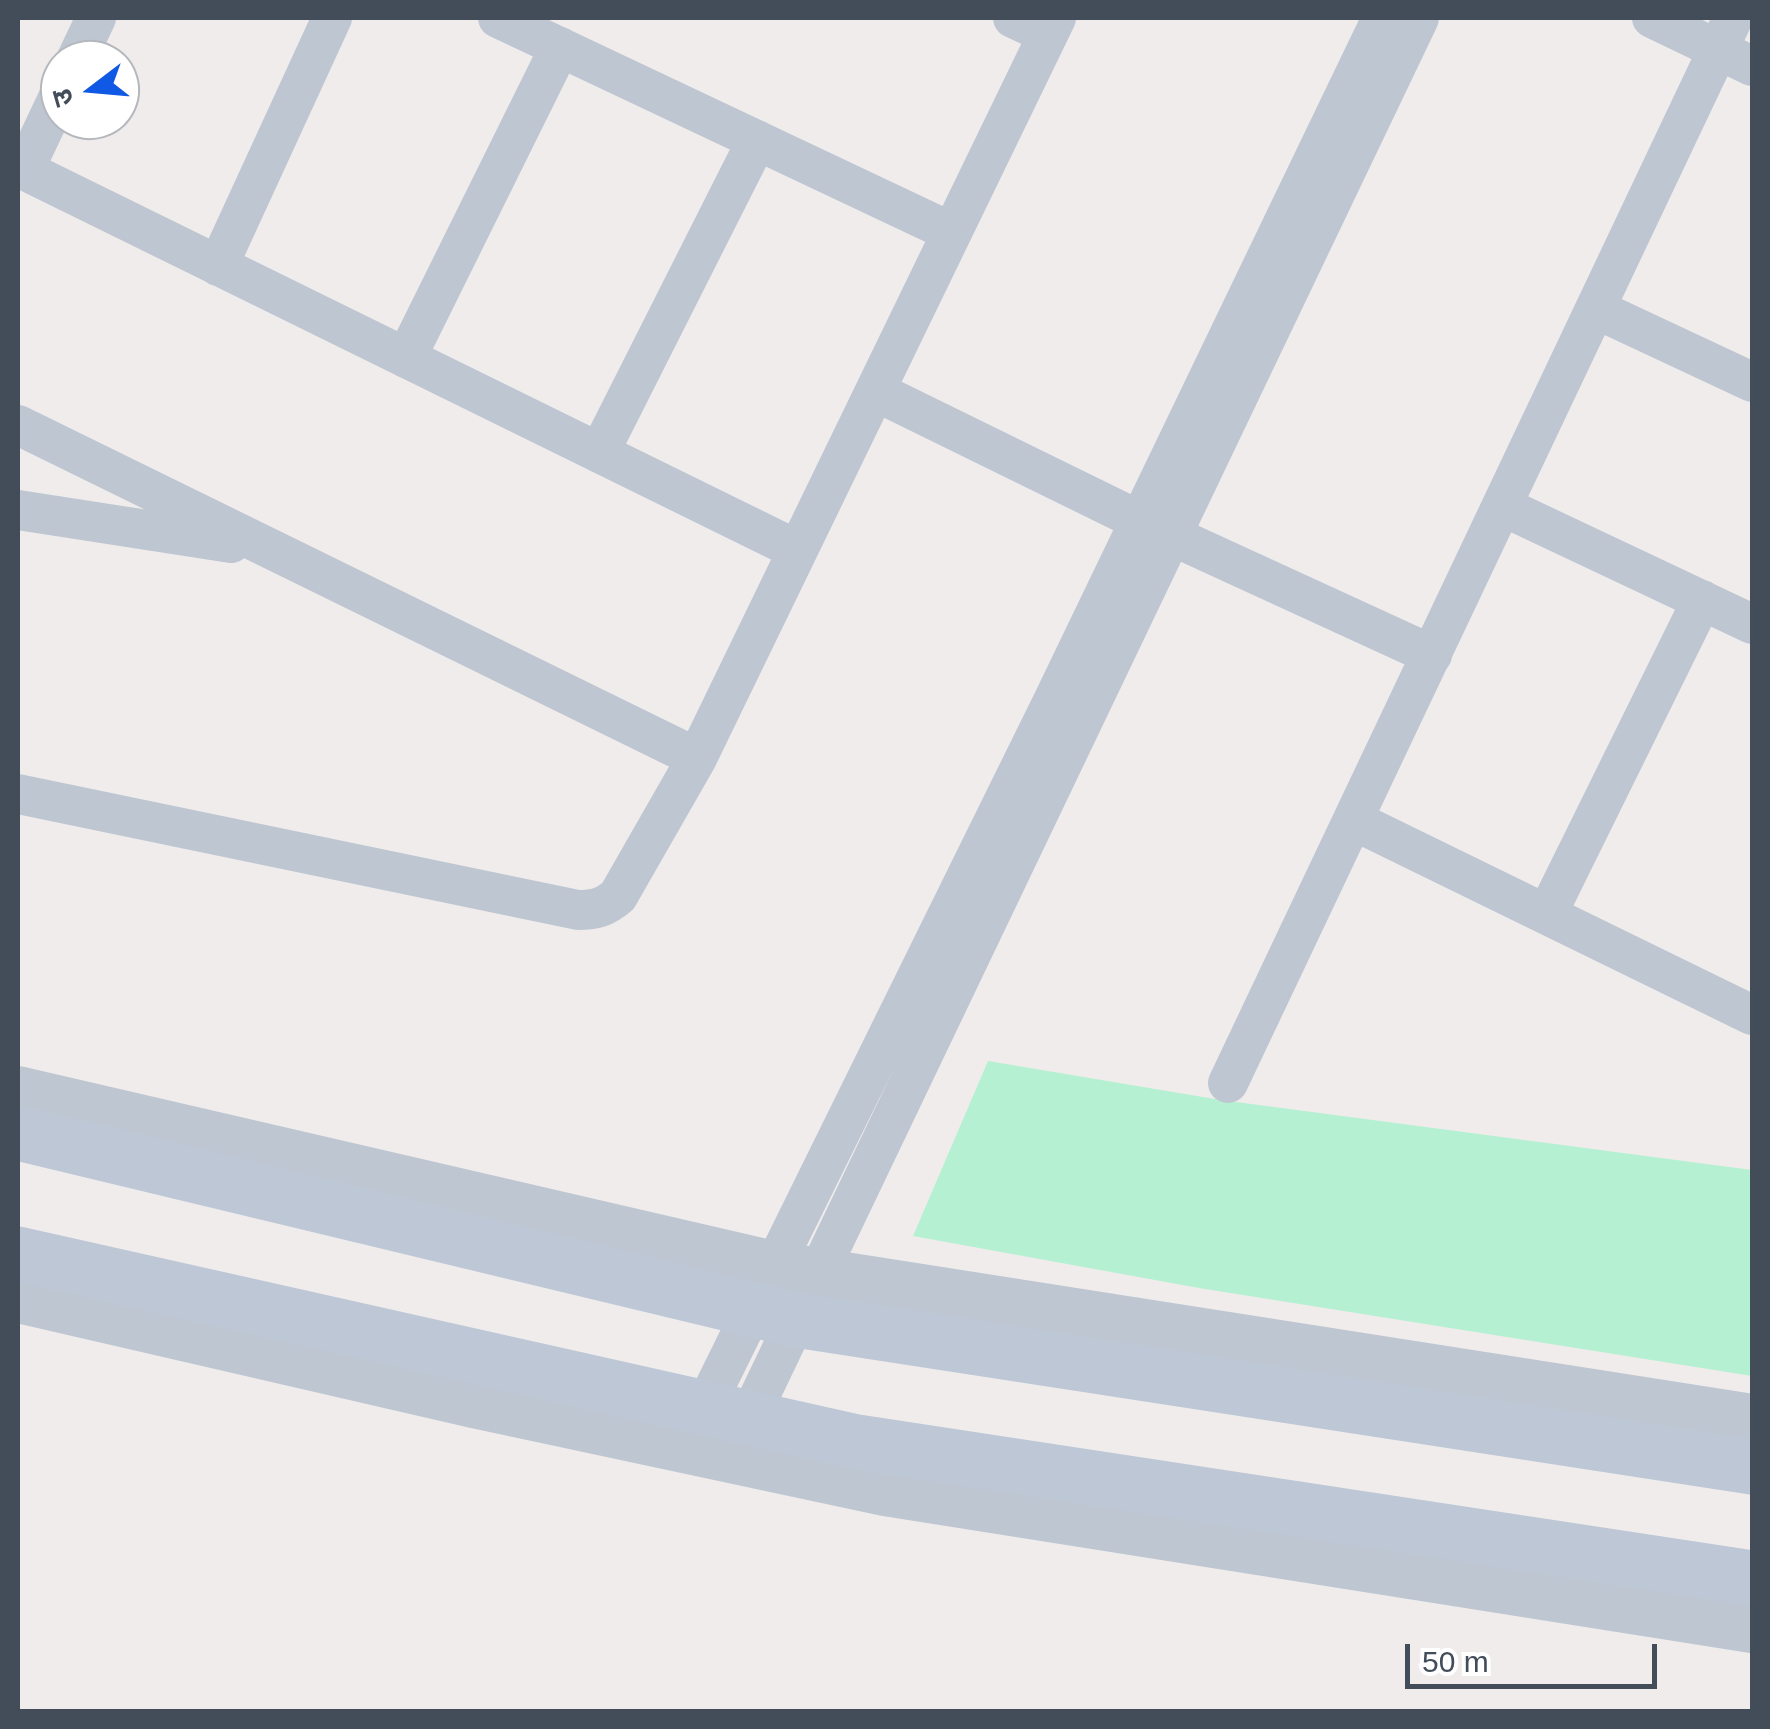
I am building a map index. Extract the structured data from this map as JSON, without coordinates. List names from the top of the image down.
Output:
{
  "scale_bar": "50 m",
  "north": "left"
}
